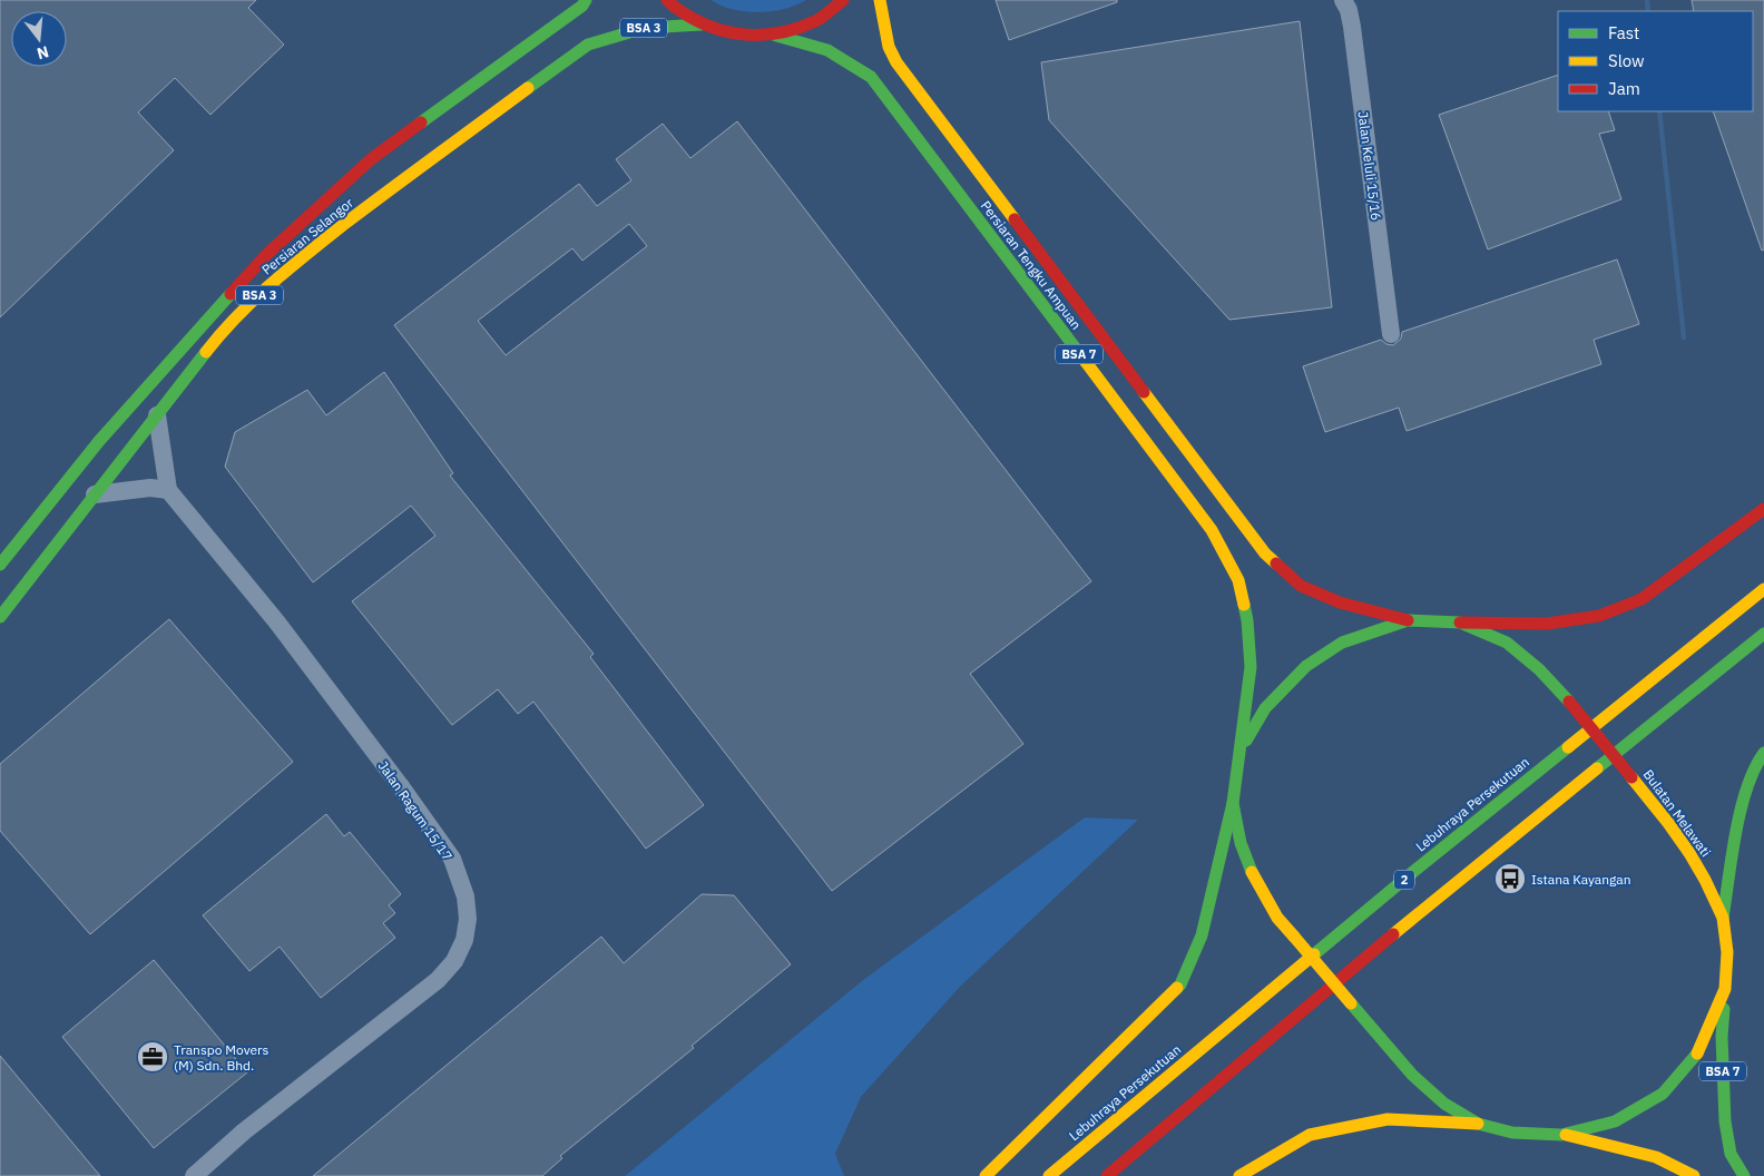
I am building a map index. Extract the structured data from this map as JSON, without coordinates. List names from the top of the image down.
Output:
{
  "streets": {
    "main road": [
      "BSA 3",
      "Persiaran Selangor",
      "Persiaran Tengku Ampuan",
      "BSA 7",
      "Lebuhraya Persekutuan",
      "Bulatan Melawati",
      "2"
    ],
    "street": ["Jalan Keluli 15/16", "Jalan Ragum 15/17"]
  },
  "crossings": [
    ["Persiaran Tengku Ampuan", "Bulatan Melawati"],
    ["BSA 7", "Bulatan Melawati"]
  ],
  "places": {
    "bus stop": ["Istana Kayangan"],
    "office": ["Transpo Movers (M) Sdn. Bhd."]
  },
  "legend": ["Fast", "Slow", "Jam"],
  "north": "bottom"
}
